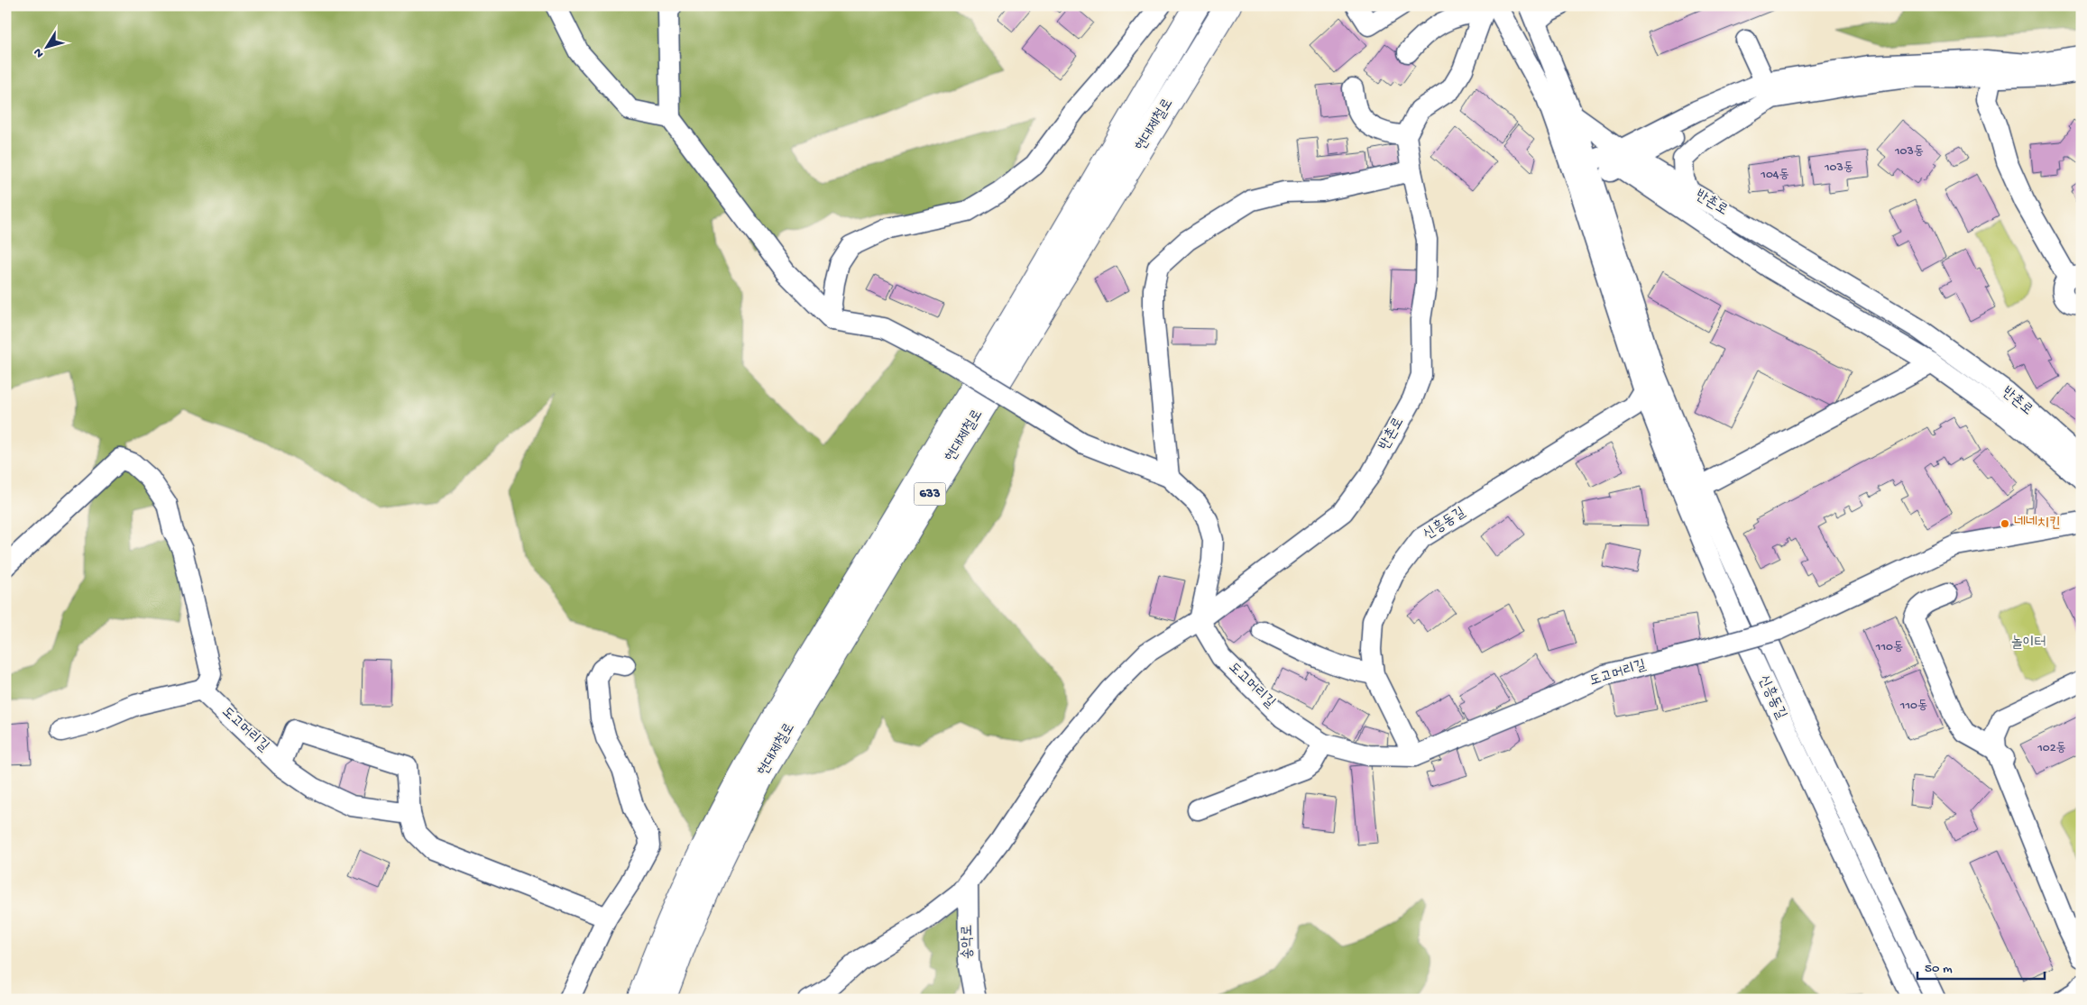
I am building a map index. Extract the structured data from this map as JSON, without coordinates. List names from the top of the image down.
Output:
{
  "streets": {
    "highway": ["현대제철로", "633"],
    "street": [
      "반촌로",
      "신흥동길",
      "도고머리길",
      "송악로"
    ]
  },
  "crossings": [
    ["반촌로", "도고머리길"],
    ["신흥동길", "도고머리길"]
  ],
  "parks": ["놀이터"],
  "places": ["네네치킨"],
  "house_numbers": [
    "103동",
    "103동",
    "104동",
    "110동",
    "110동",
    "102동"
  ],
  "scale_bar": "50 m",
  "north": "bottom left"
}
